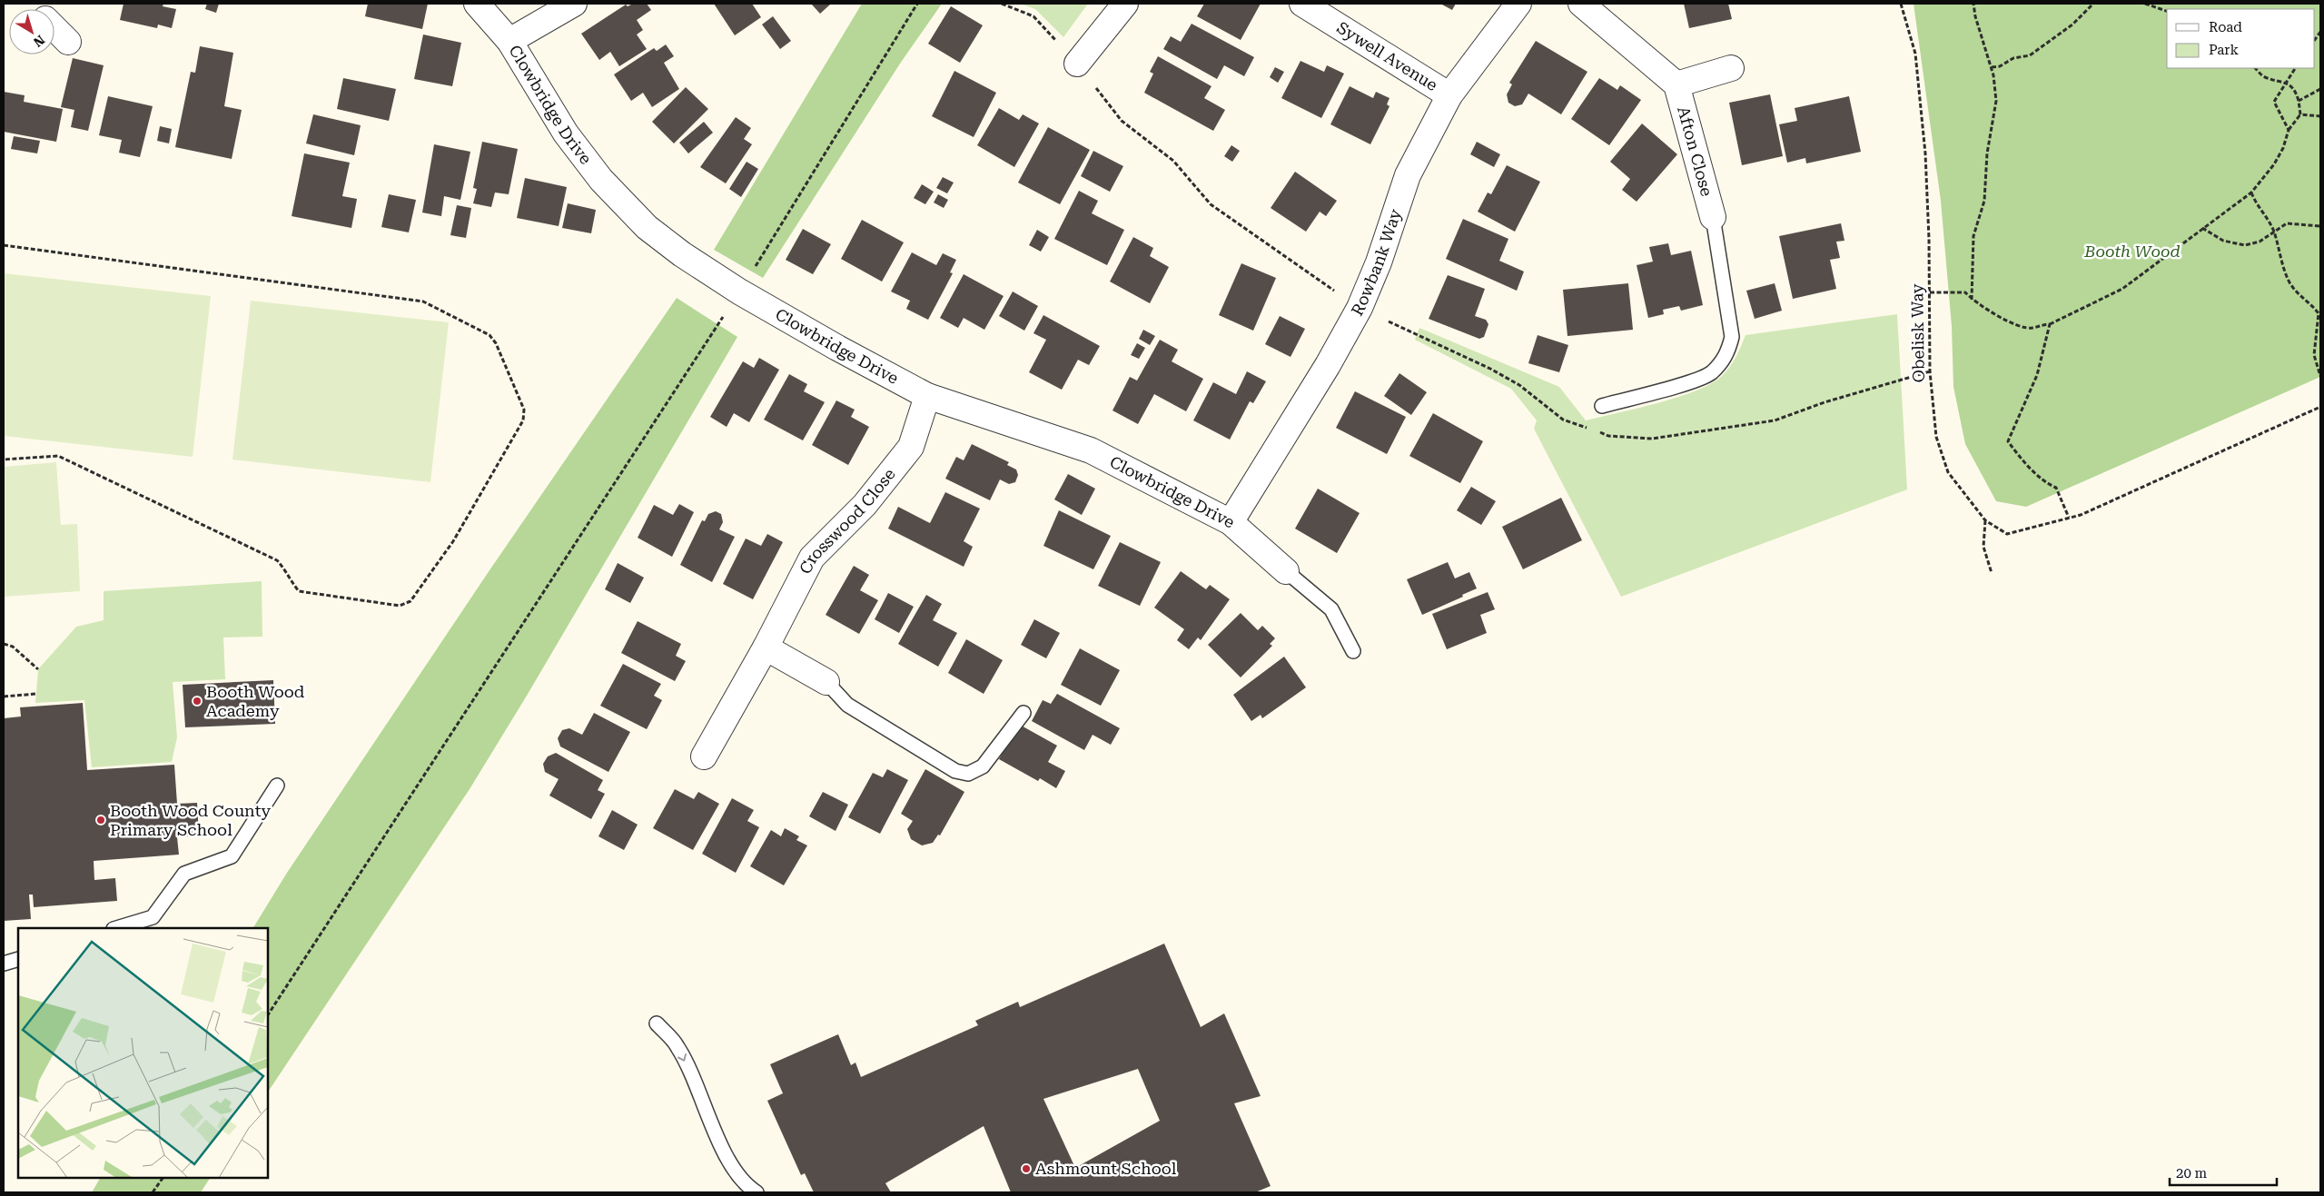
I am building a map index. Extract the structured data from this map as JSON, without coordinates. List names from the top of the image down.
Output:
{
  "streets": {
    "street": [
      "Sywell Avenue",
      "Clowbridge Drive",
      "Afton Close",
      "Rowbank Way",
      "Crosswood Close"
    ],
    "path": ["Obelisk Way"]
  },
  "crossings": [
    ["Sywell Avenue", "Rowbank Way"],
    ["Clowbridge Drive", "Rowbank Way"],
    ["Clowbridge Drive", "Crosswood Close"]
  ],
  "parks": ["Booth Wood"],
  "places": ["Booth Wood Academy", "Booth Wood County Primary School", "Ashmount School"],
  "legend": ["Road", "Park"],
  "scale_bar": "20 m",
  "north": "bottom right"
}
